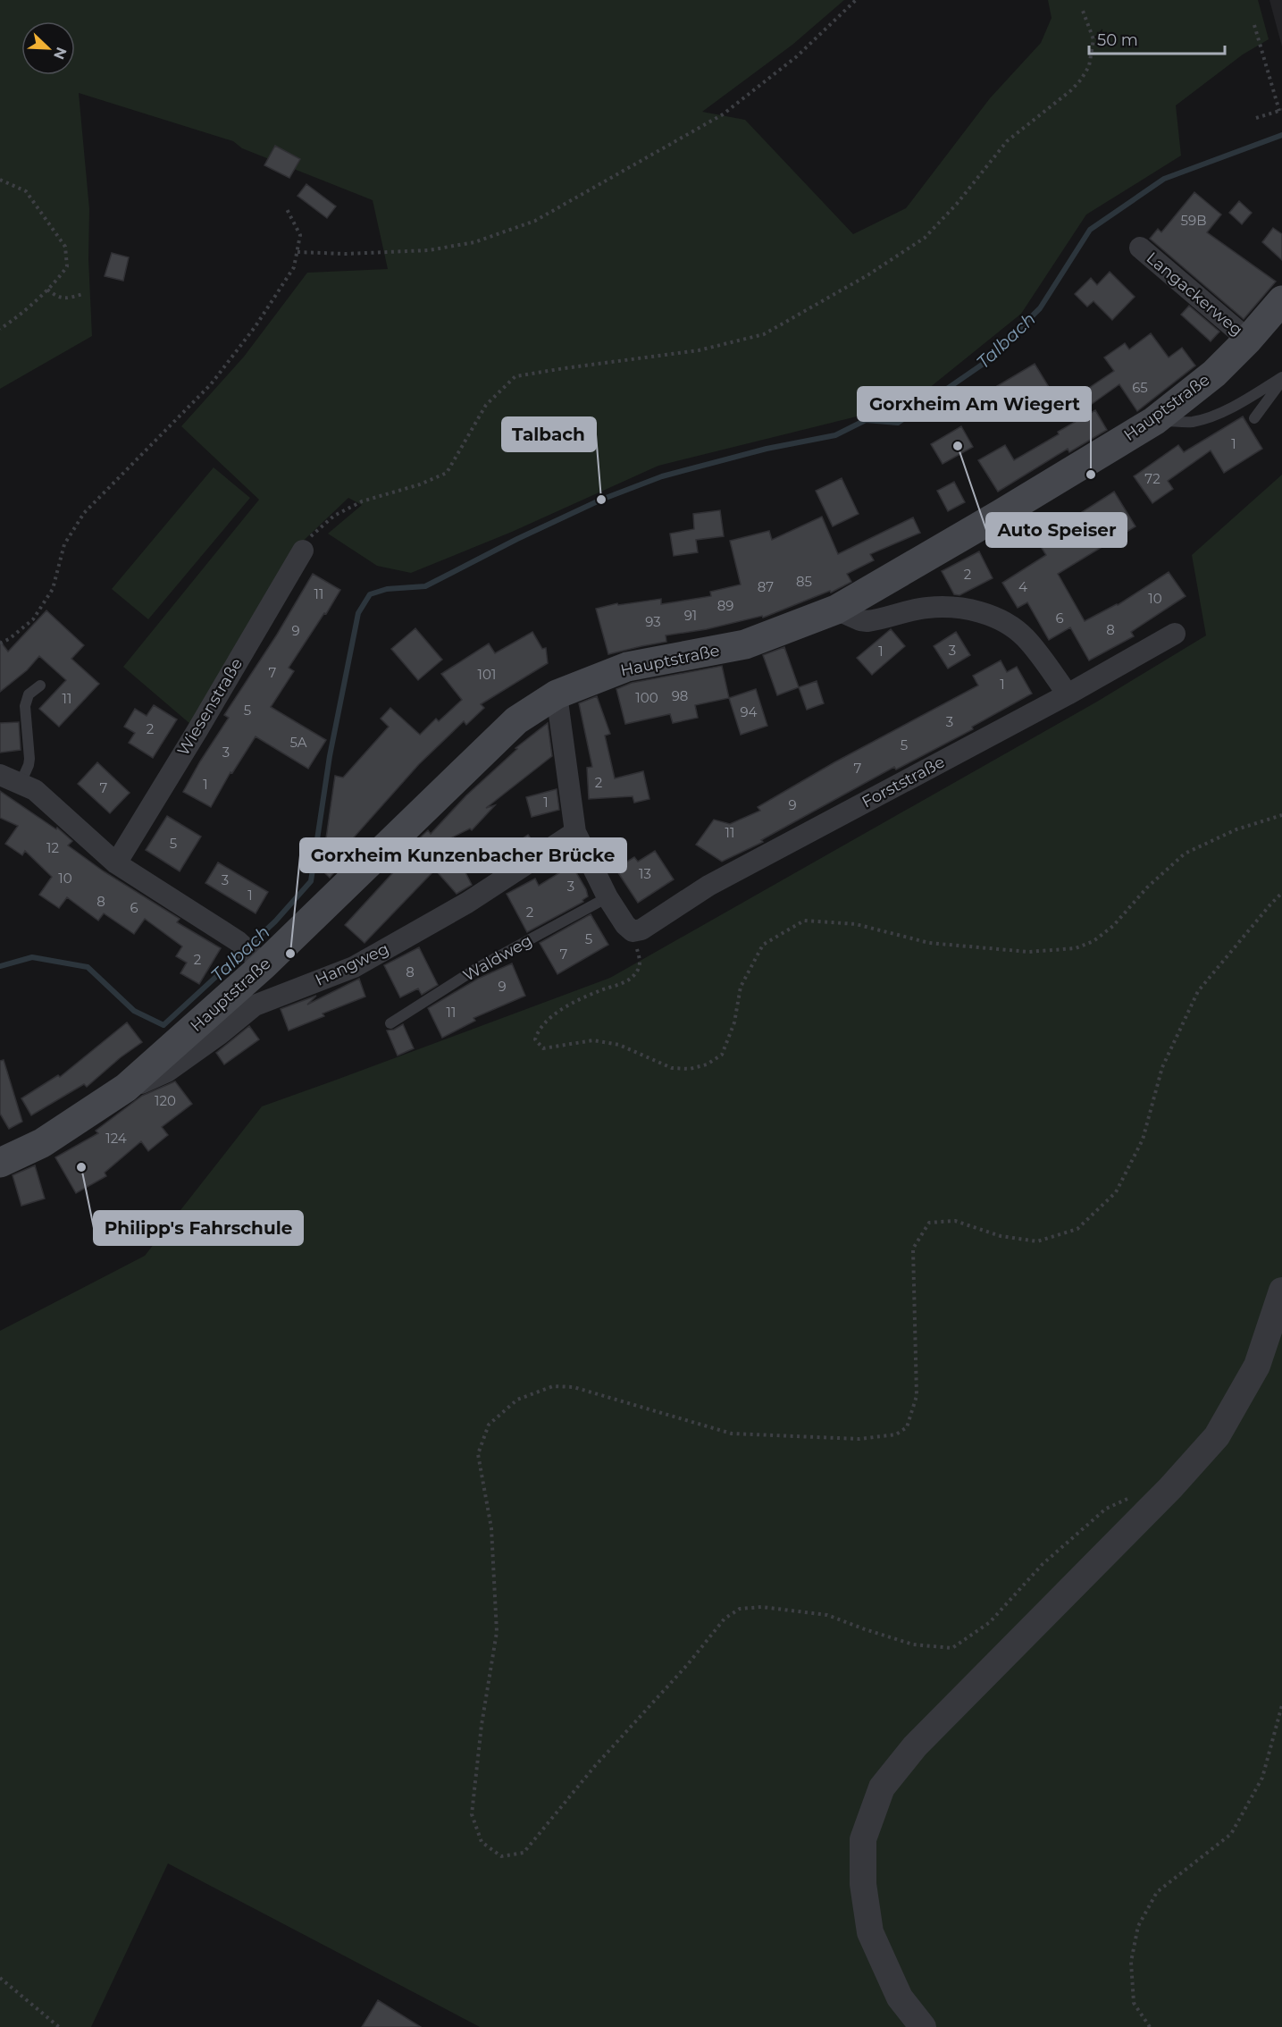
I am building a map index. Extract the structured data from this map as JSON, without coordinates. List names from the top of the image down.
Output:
{
  "streets": {
    "main road": ["Hauptstraße"],
    "street": [
      "Langackerweg",
      "Wiesenstraße",
      "Forststraße",
      "Hangweg"
    ],
    "lane": ["Waldweg"]
  },
  "crossings": [
    ["Langackerweg", "Hauptstraße"],
    ["Hauptstraße", "Hangweg"]
  ],
  "water": ["Talbach"],
  "places": [
    "Auto Speiser",
    "Gorxheim Am Wiegert",
    "Talbach",
    "Gorxheim Kunzenbacher Brücke",
    "Philipp's Fahrschule"
  ],
  "house_numbers": [
    "59B",
    "65",
    "1",
    "72",
    "2",
    "85",
    "87",
    "4",
    "11",
    "10",
    "89",
    "91",
    "6",
    "93",
    "8",
    "9",
    "3",
    "1",
    "7",
    "101",
    "1",
    "98",
    "100",
    "11",
    "5",
    "94",
    "3",
    "2",
    "5A",
    "5",
    "3",
    "7",
    "2",
    "1",
    "7",
    "1",
    "9",
    "11",
    "5",
    "12",
    "13",
    "10",
    "3",
    "3",
    "1",
    "8",
    "6",
    "2",
    "5",
    "7",
    "2",
    "8",
    "9",
    "11",
    "120",
    "124"
  ],
  "scale_bar": "50 m",
  "north": "bottom right"
}
